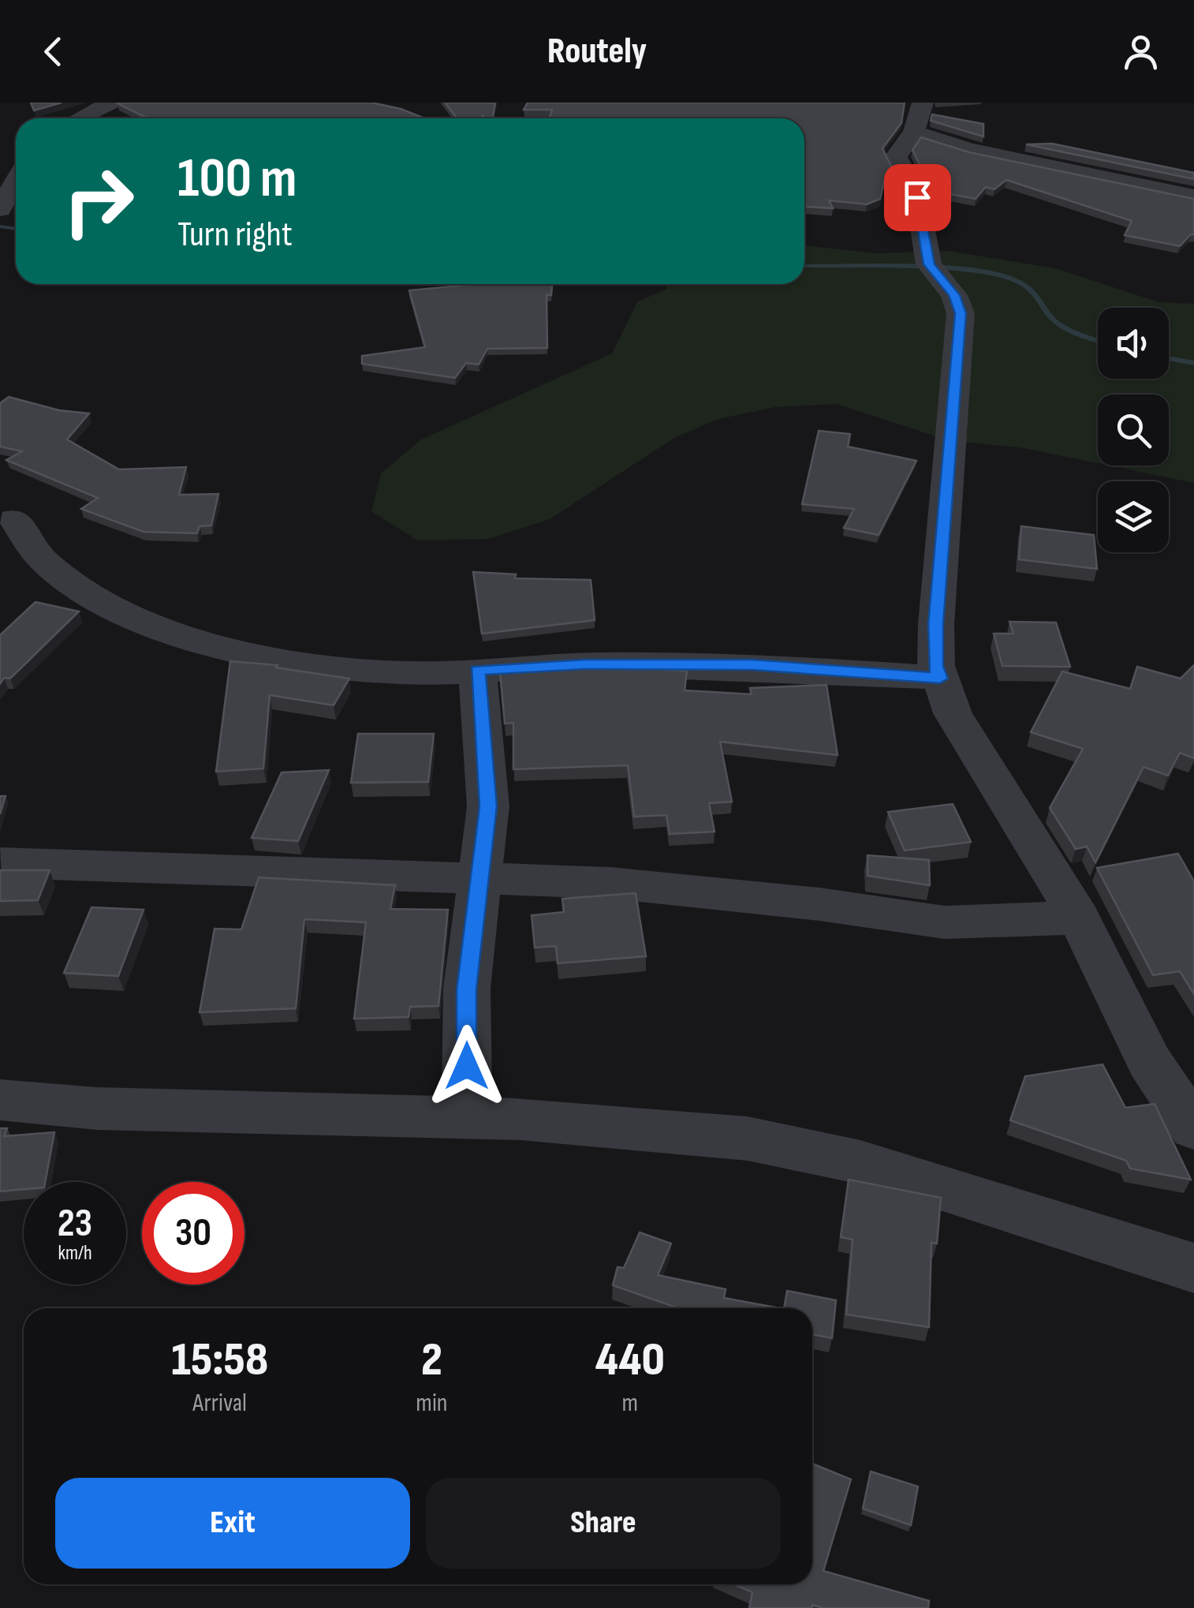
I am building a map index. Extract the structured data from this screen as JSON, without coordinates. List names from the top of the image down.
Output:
{
  "page": {
    "header": "Routely",
    "turn": ["100 m", "Turn right"],
    "speed": "23 km/h",
    "limit": "30",
    "eta": [
      "15:58",
      "Arrival",
      "2",
      "min",
      "440",
      "m"
    ],
    "buttons": ["Exit", "Share"]
  }
}
